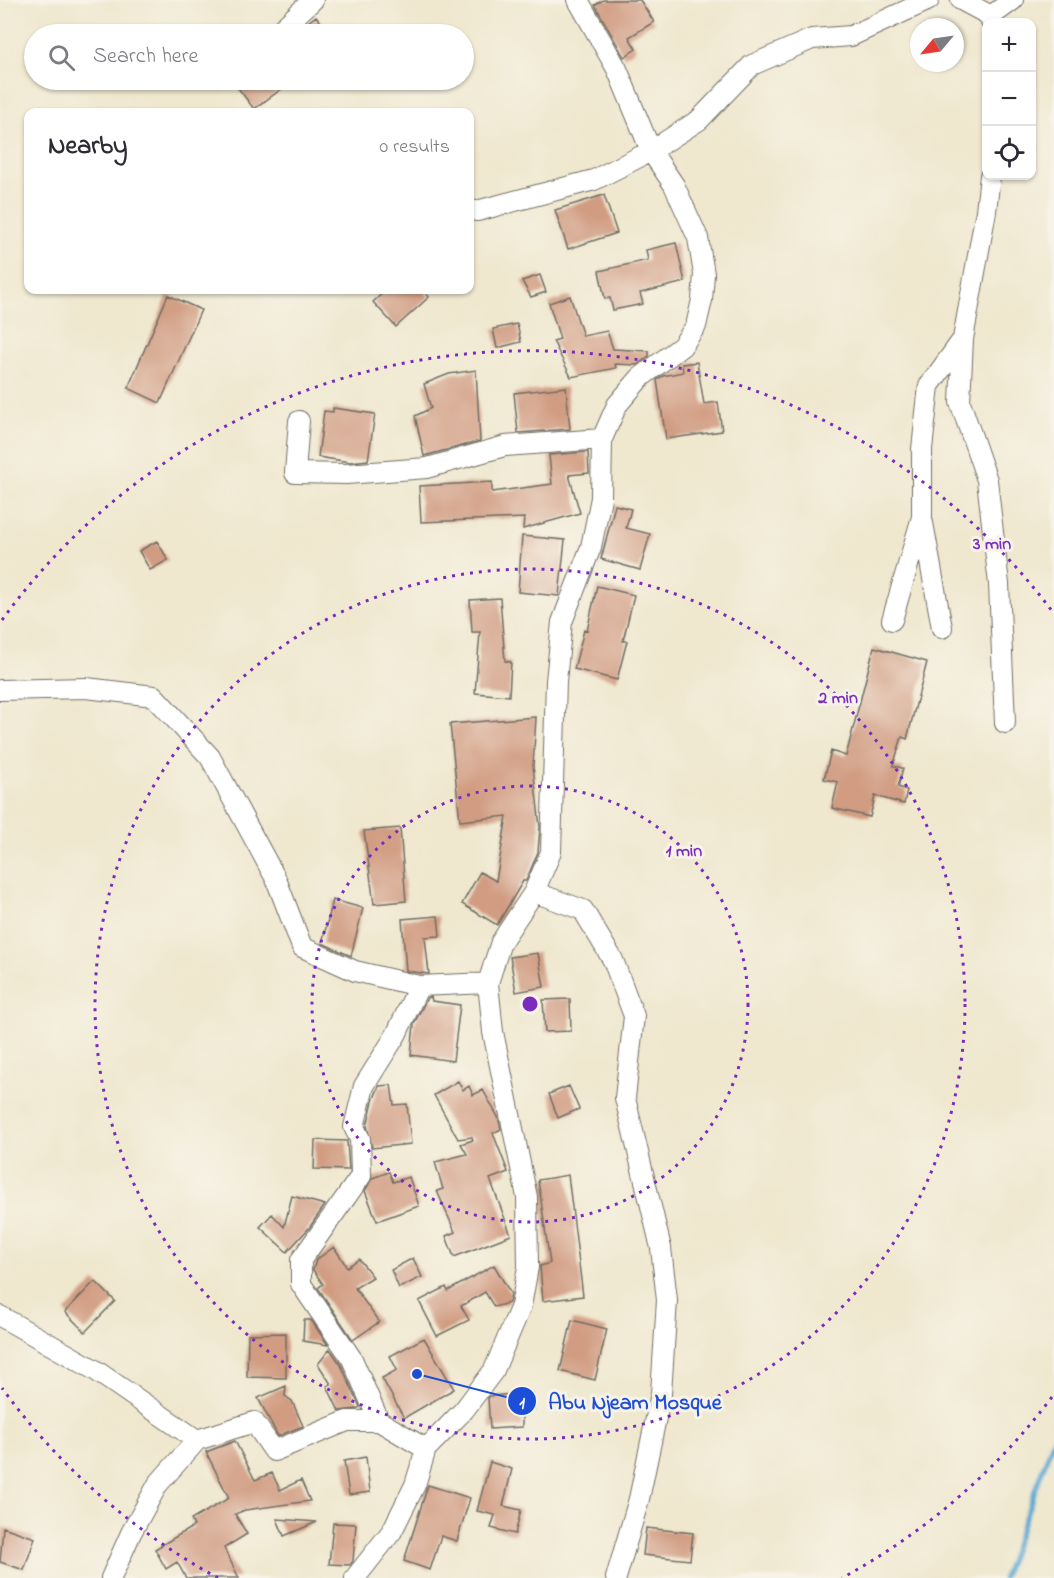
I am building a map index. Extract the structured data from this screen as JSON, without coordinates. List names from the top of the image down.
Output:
{
  "places": ["Abu Njeam Mosque"],
  "north": "bottom left",
  "page": {
    "map_buttons": ["+", "−"],
    "search": "Search here",
    "heading": ["Nearby", "0 results"]
  },
  "rings": ["3 min", "2 min", "1 min"]
}
